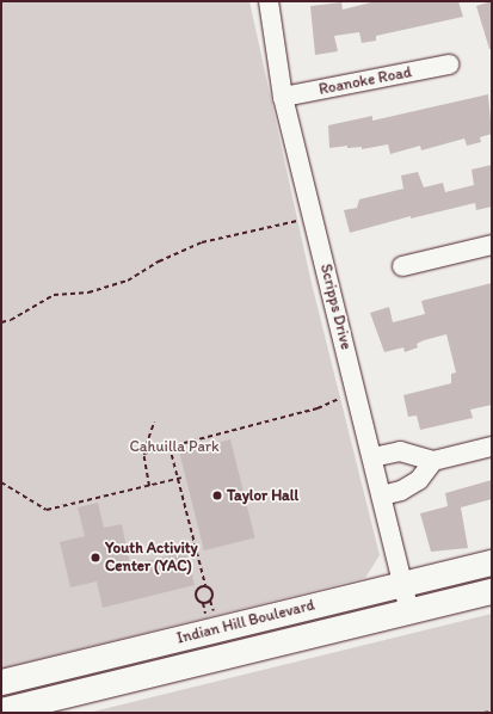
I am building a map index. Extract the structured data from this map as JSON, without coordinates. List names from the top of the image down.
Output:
{
  "streets": {
    "main road": ["Indian Hill Boulevard"],
    "street": ["Roanoke Road", "Scripps Drive"]
  },
  "crossings": [
    ["Roanoke Road", "Scripps Drive"],
    ["Scripps Drive", "Indian Hill Boulevard"]
  ],
  "parks": ["Cahuilla Park"],
  "places": ["Taylor Hall", "Youth Activity Center (YAC)"]
}
